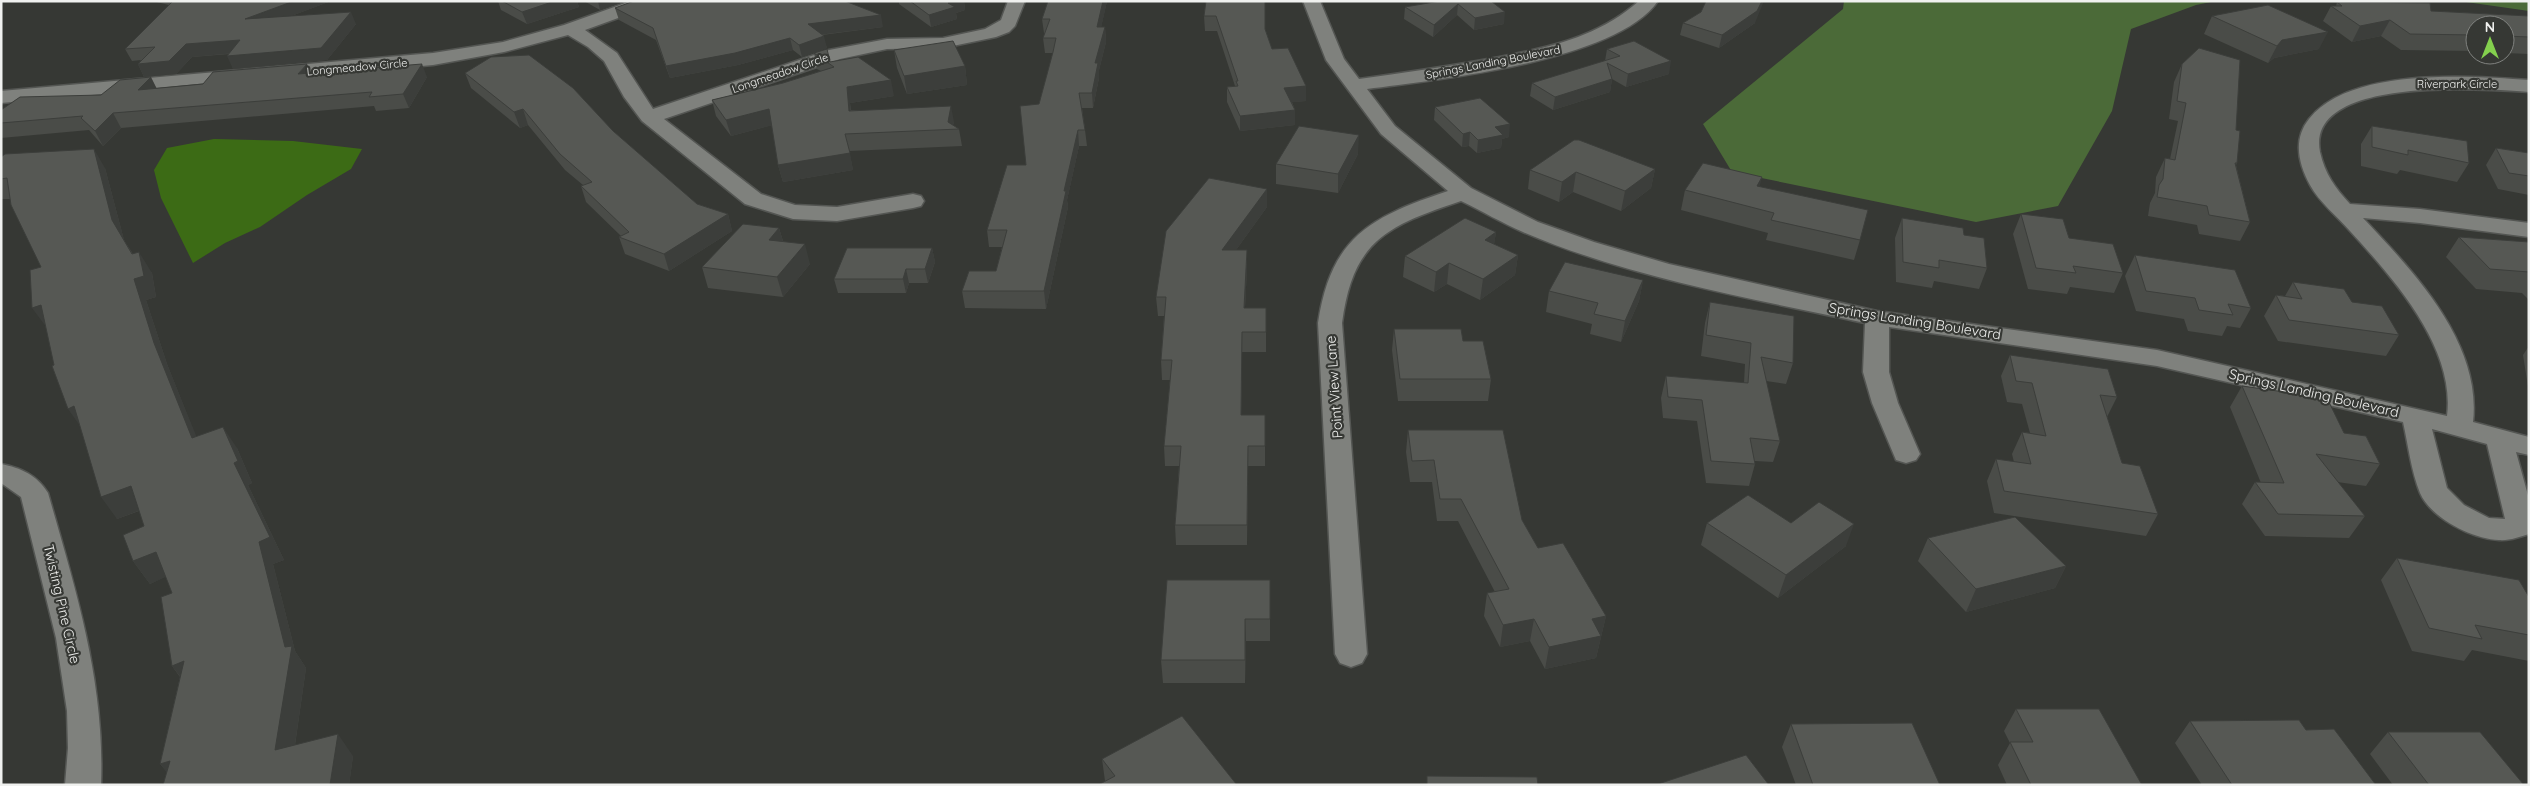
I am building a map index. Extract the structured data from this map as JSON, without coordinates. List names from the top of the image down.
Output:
{
  "streets": {
    "street": [
      "Springs Landing Boulevard",
      "Longmeadow Circle",
      "Riverpark Circle",
      "Point View Lane",
      "Twisting Pine Circle"
    ]
  },
  "crossings": [
    ["Springs Landing Boulevard", "Riverpark Circle"],
    ["Springs Landing Boulevard", "Point View Lane"]
  ],
  "north": "top"
}
